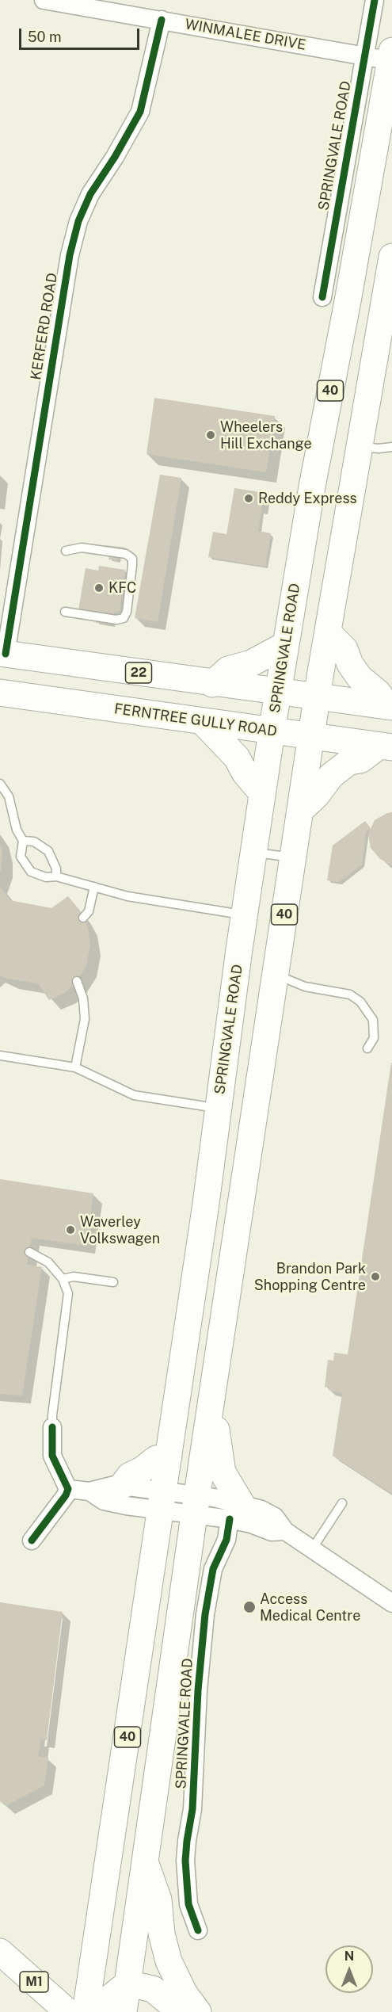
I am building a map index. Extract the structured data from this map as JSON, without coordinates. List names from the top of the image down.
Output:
{
  "streets": {
    "main road": [
      "SPRINGVALE ROAD",
      "40",
      "22",
      "FERNTREE GULLY ROAD",
      "M1"
    ],
    "street": ["WINMALEE DRIVE", "KERFERD ROAD"]
  },
  "crossings": [
    ["WINMALEE DRIVE", "SPRINGVALE ROAD"],
    ["WINMALEE DRIVE", "KERFERD ROAD"],
    ["SPRINGVALE ROAD", "22"],
    ["SPRINGVALE ROAD", "FERNTREE GULLY ROAD"],
    ["KERFERD ROAD", "22"]
  ],
  "places": [
    "Wheelers Hill Exchange",
    "Reddy Express",
    "KFC",
    "Waverley Volkswagen",
    "Brandon Park Shopping Centre",
    "Access Medical Centre"
  ],
  "scale_bar": "50 m",
  "north": "top"
}
